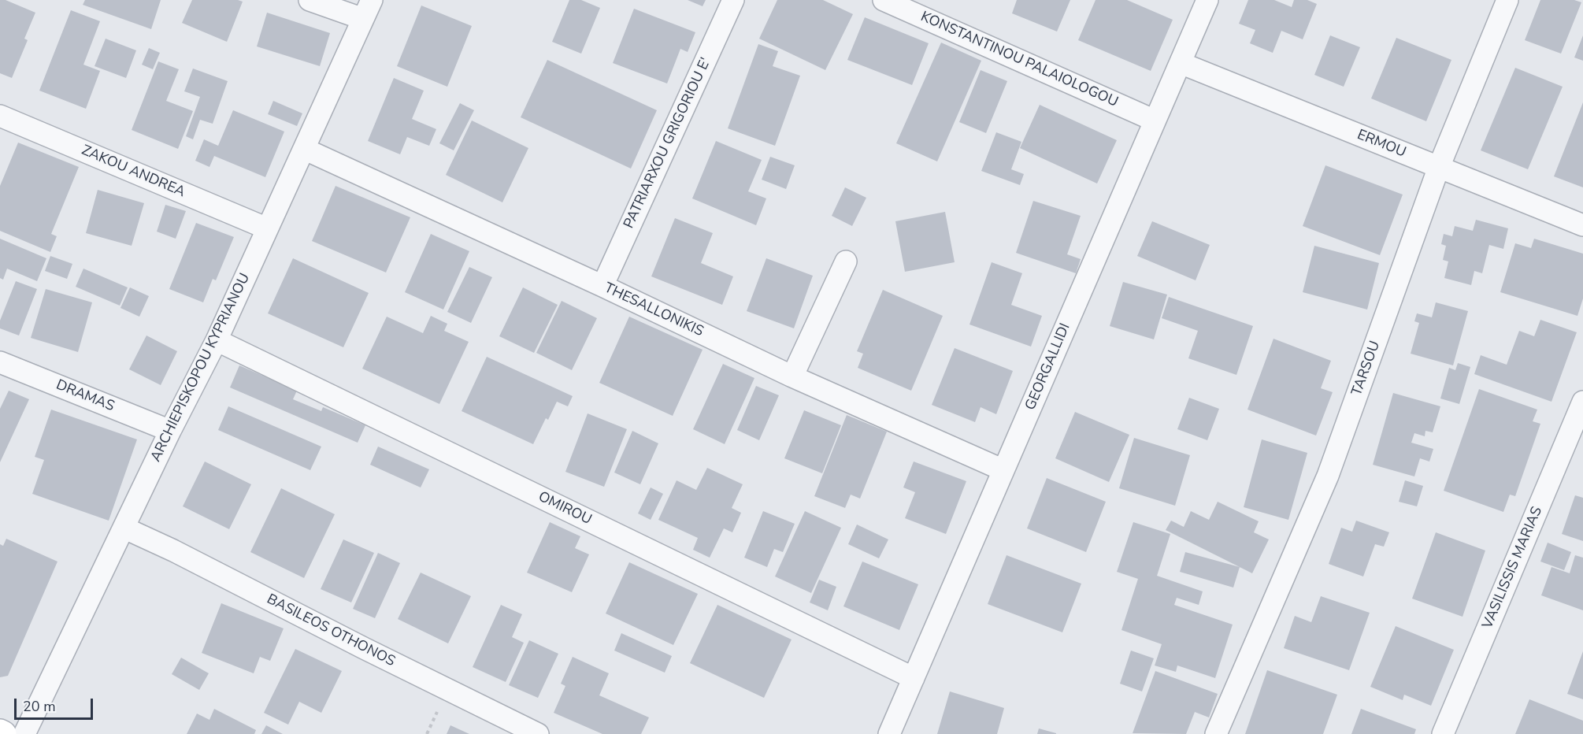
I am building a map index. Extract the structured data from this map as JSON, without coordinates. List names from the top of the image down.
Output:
{
  "streets": {
    "street": [
      "KONSTANTINOU PALAIOLOGOU",
      "PATRIARXOU GRIGORIOU E'",
      "ERMOU",
      "ZAKOU ANDREA",
      "THESALLONIKIS",
      "GEORGALLIDI",
      "ARCHIEPISKOPOU KYPRIANOU",
      "TARSOU",
      "DRAMAS",
      "OMIROU",
      "VASILISSIS MARIAS",
      "BASILEOS OTHONOS"
    ]
  },
  "crossings": [
    ["KONSTANTINOU PALAIOLOGOU", "GEORGALLIDI"],
    ["PATRIARXOU GRIGORIOU E'", "THESALLONIKIS"],
    ["ERMOU", "GEORGALLIDI"],
    ["ERMOU", "TARSOU"],
    ["ZAKOU ANDREA", "ARCHIEPISKOPOU KYPRIANOU"],
    ["THESALLONIKIS", "GEORGALLIDI"],
    ["THESALLONIKIS", "ARCHIEPISKOPOU KYPRIANOU"],
    ["GEORGALLIDI", "OMIROU"],
    ["ARCHIEPISKOPOU KYPRIANOU", "DRAMAS"],
    ["ARCHIEPISKOPOU KYPRIANOU", "OMIROU"],
    ["ARCHIEPISKOPOU KYPRIANOU", "BASILEOS OTHONOS"]
  ],
  "scale_bar": "20 m"
}
